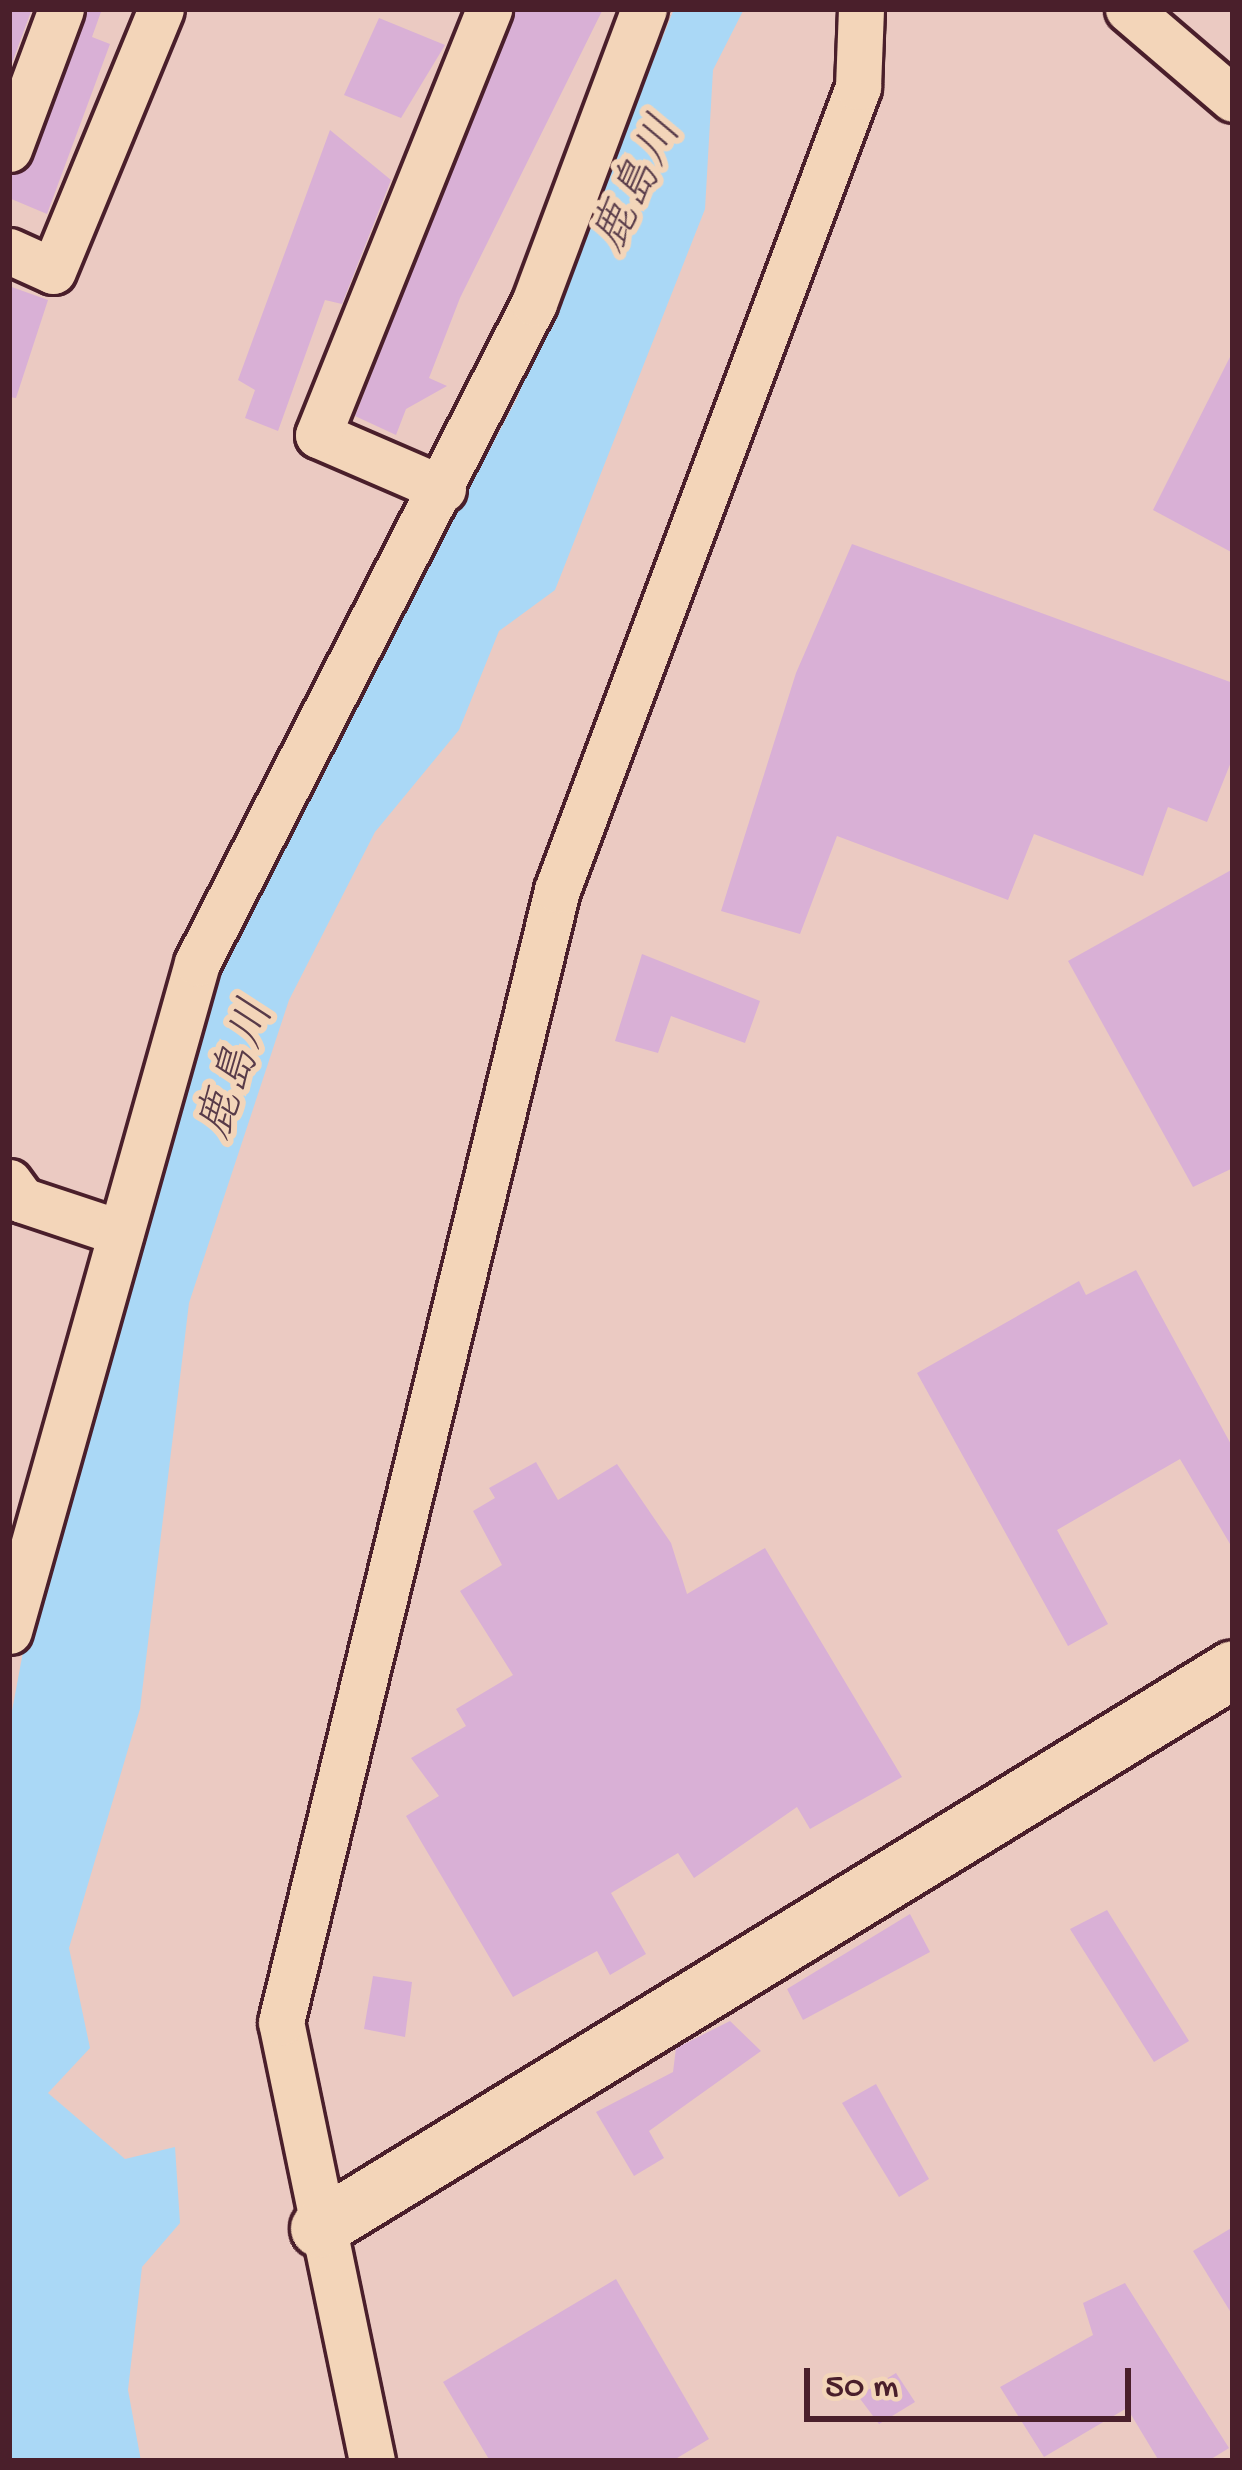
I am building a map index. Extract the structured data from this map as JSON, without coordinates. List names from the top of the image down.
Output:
{
  "water": ["鹿島川"],
  "scale_bar": "50 m"
}
